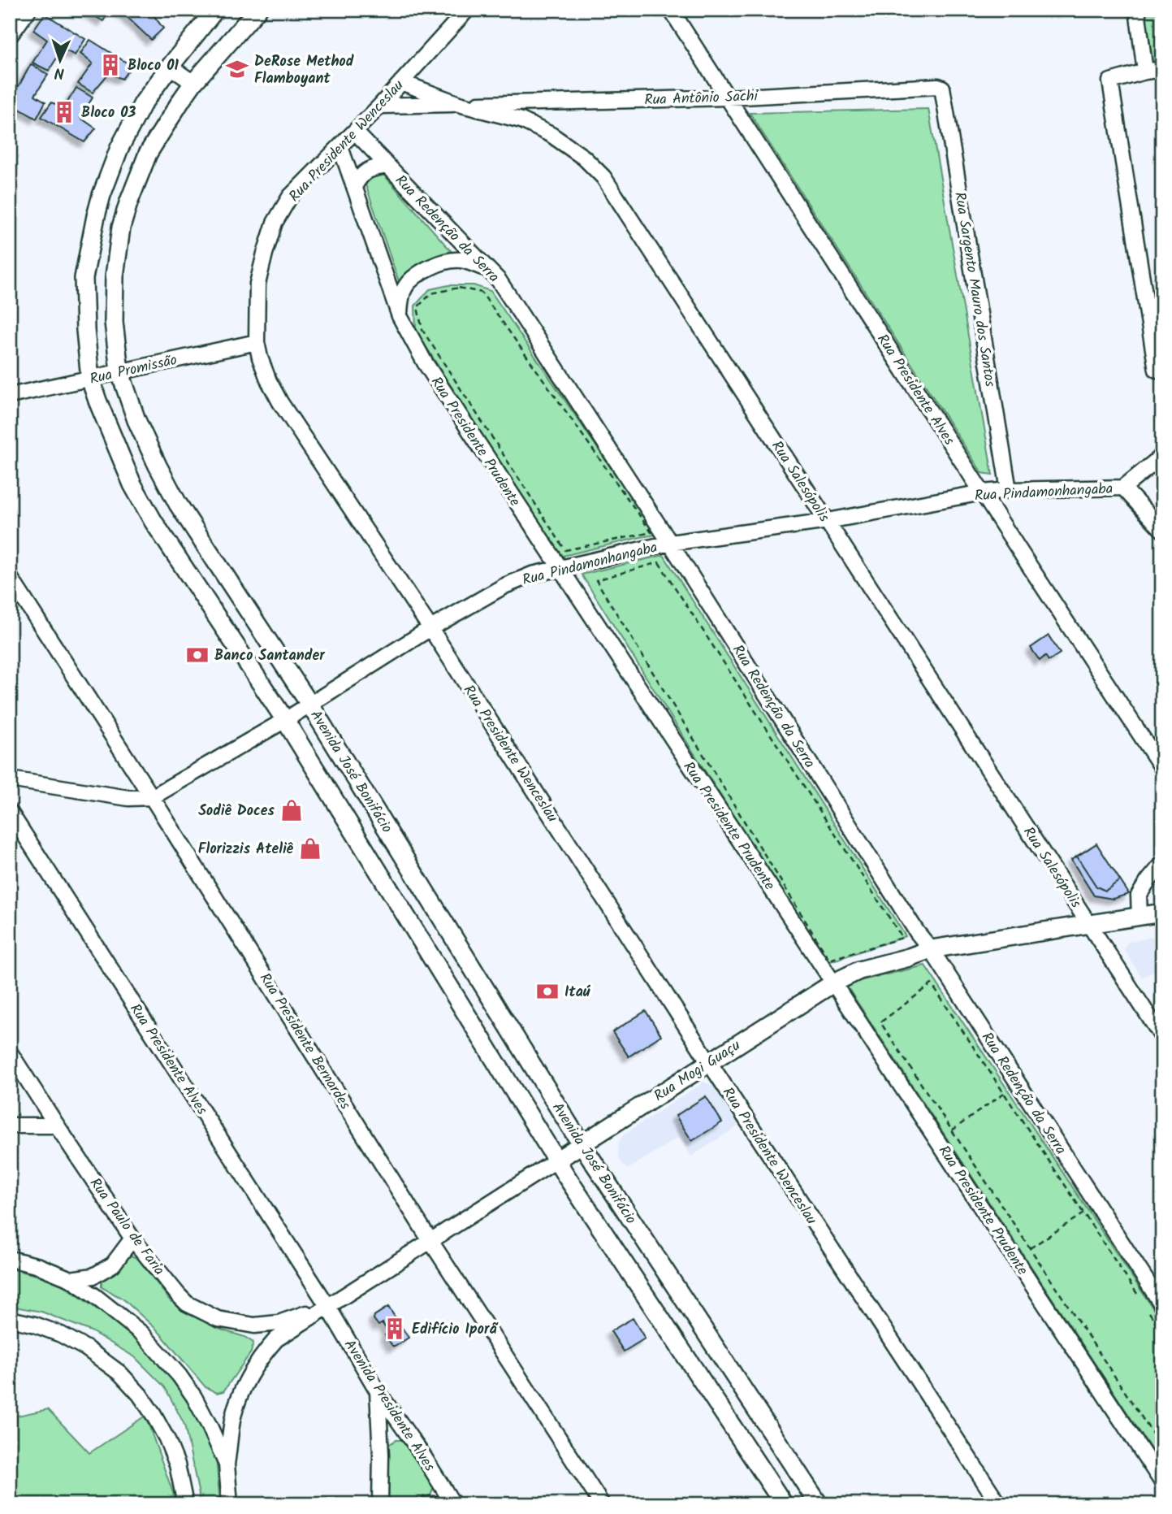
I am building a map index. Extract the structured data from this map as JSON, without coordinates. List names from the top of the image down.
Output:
{
  "streets": {
    "main road": ["Avenida José Bonifácio", "Rua Mogi Guaçu"],
    "street": [
      "Rua Antônio Sachi",
      "Rua Presidente Wenceslau",
      "Rua Redenção da Serra",
      "Rua Sargento Mauro dos Santos",
      "Rua Promissão",
      "Rua Presidente Alves",
      "Rua Presidente Prudente",
      "Rua Salesópolis",
      "Rua Pindamonhangaba",
      "Rua Presidente Bernardes",
      "Rua Paulo de Faria",
      "Avenida Presidente Alves"
    ]
  },
  "crossings": [
    ["Rua Antônio Sachi", "Rua Presidente Wenceslau"],
    ["Rua Antônio Sachi", "Rua Sargento Mauro dos Santos"],
    ["Rua Antônio Sachi", "Rua Presidente Alves"],
    ["Rua Antônio Sachi", "Rua Salesópolis"],
    ["Rua Presidente Wenceslau", "Rua Redenção da Serra"],
    ["Rua Presidente Wenceslau", "Rua Promissão"],
    ["Rua Presidente Wenceslau", "Rua Presidente Prudente"],
    ["Rua Presidente Wenceslau", "Rua Pindamonhangaba"],
    ["Rua Presidente Wenceslau", "Rua Mogi Guaçu"],
    ["Rua Redenção da Serra", "Rua Pindamonhangaba"],
    ["Rua Redenção da Serra", "Rua Mogi Guaçu"],
    ["Rua Sargento Mauro dos Santos", "Rua Pindamonhangaba"],
    ["Rua Promissão", "Avenida José Bonifácio"],
    ["Rua Presidente Alves", "Rua Pindamonhangaba"],
    ["Rua Presidente Alves", "Rua Mogi Guaçu"],
    ["Rua Presidente Alves", "Rua Paulo de Faria"],
    ["Rua Presidente Alves", "Avenida Presidente Alves"],
    ["Rua Presidente Prudente", "Rua Pindamonhangaba"],
    ["Rua Presidente Prudente", "Rua Mogi Guaçu"],
    ["Rua Salesópolis", "Rua Pindamonhangaba"],
    ["Rua Salesópolis", "Rua Mogi Guaçu"],
    ["Rua Pindamonhangaba", "Avenida José Bonifácio"],
    ["Rua Pindamonhangaba", "Rua Presidente Bernardes"],
    ["Avenida José Bonifácio", "Rua Mogi Guaçu"],
    ["Rua Presidente Bernardes", "Rua Mogi Guaçu"],
    ["Rua Mogi Guaçu", "Rua Paulo de Faria"],
    ["Rua Mogi Guaçu", "Avenida Presidente Alves"],
    ["Rua Paulo de Faria", "Avenida Presidente Alves"]
  ],
  "places": {
    "building": ["Bloco 01", "Bloco 03", "Edifício Iporã"],
    "school or university": ["DeRose Method Flamboyant"],
    "bank": ["Banco Santander", "Itaú"],
    "shop": ["Sodiê Doces", "Florizzis Ateliê"]
  },
  "north": "bottom"
}
